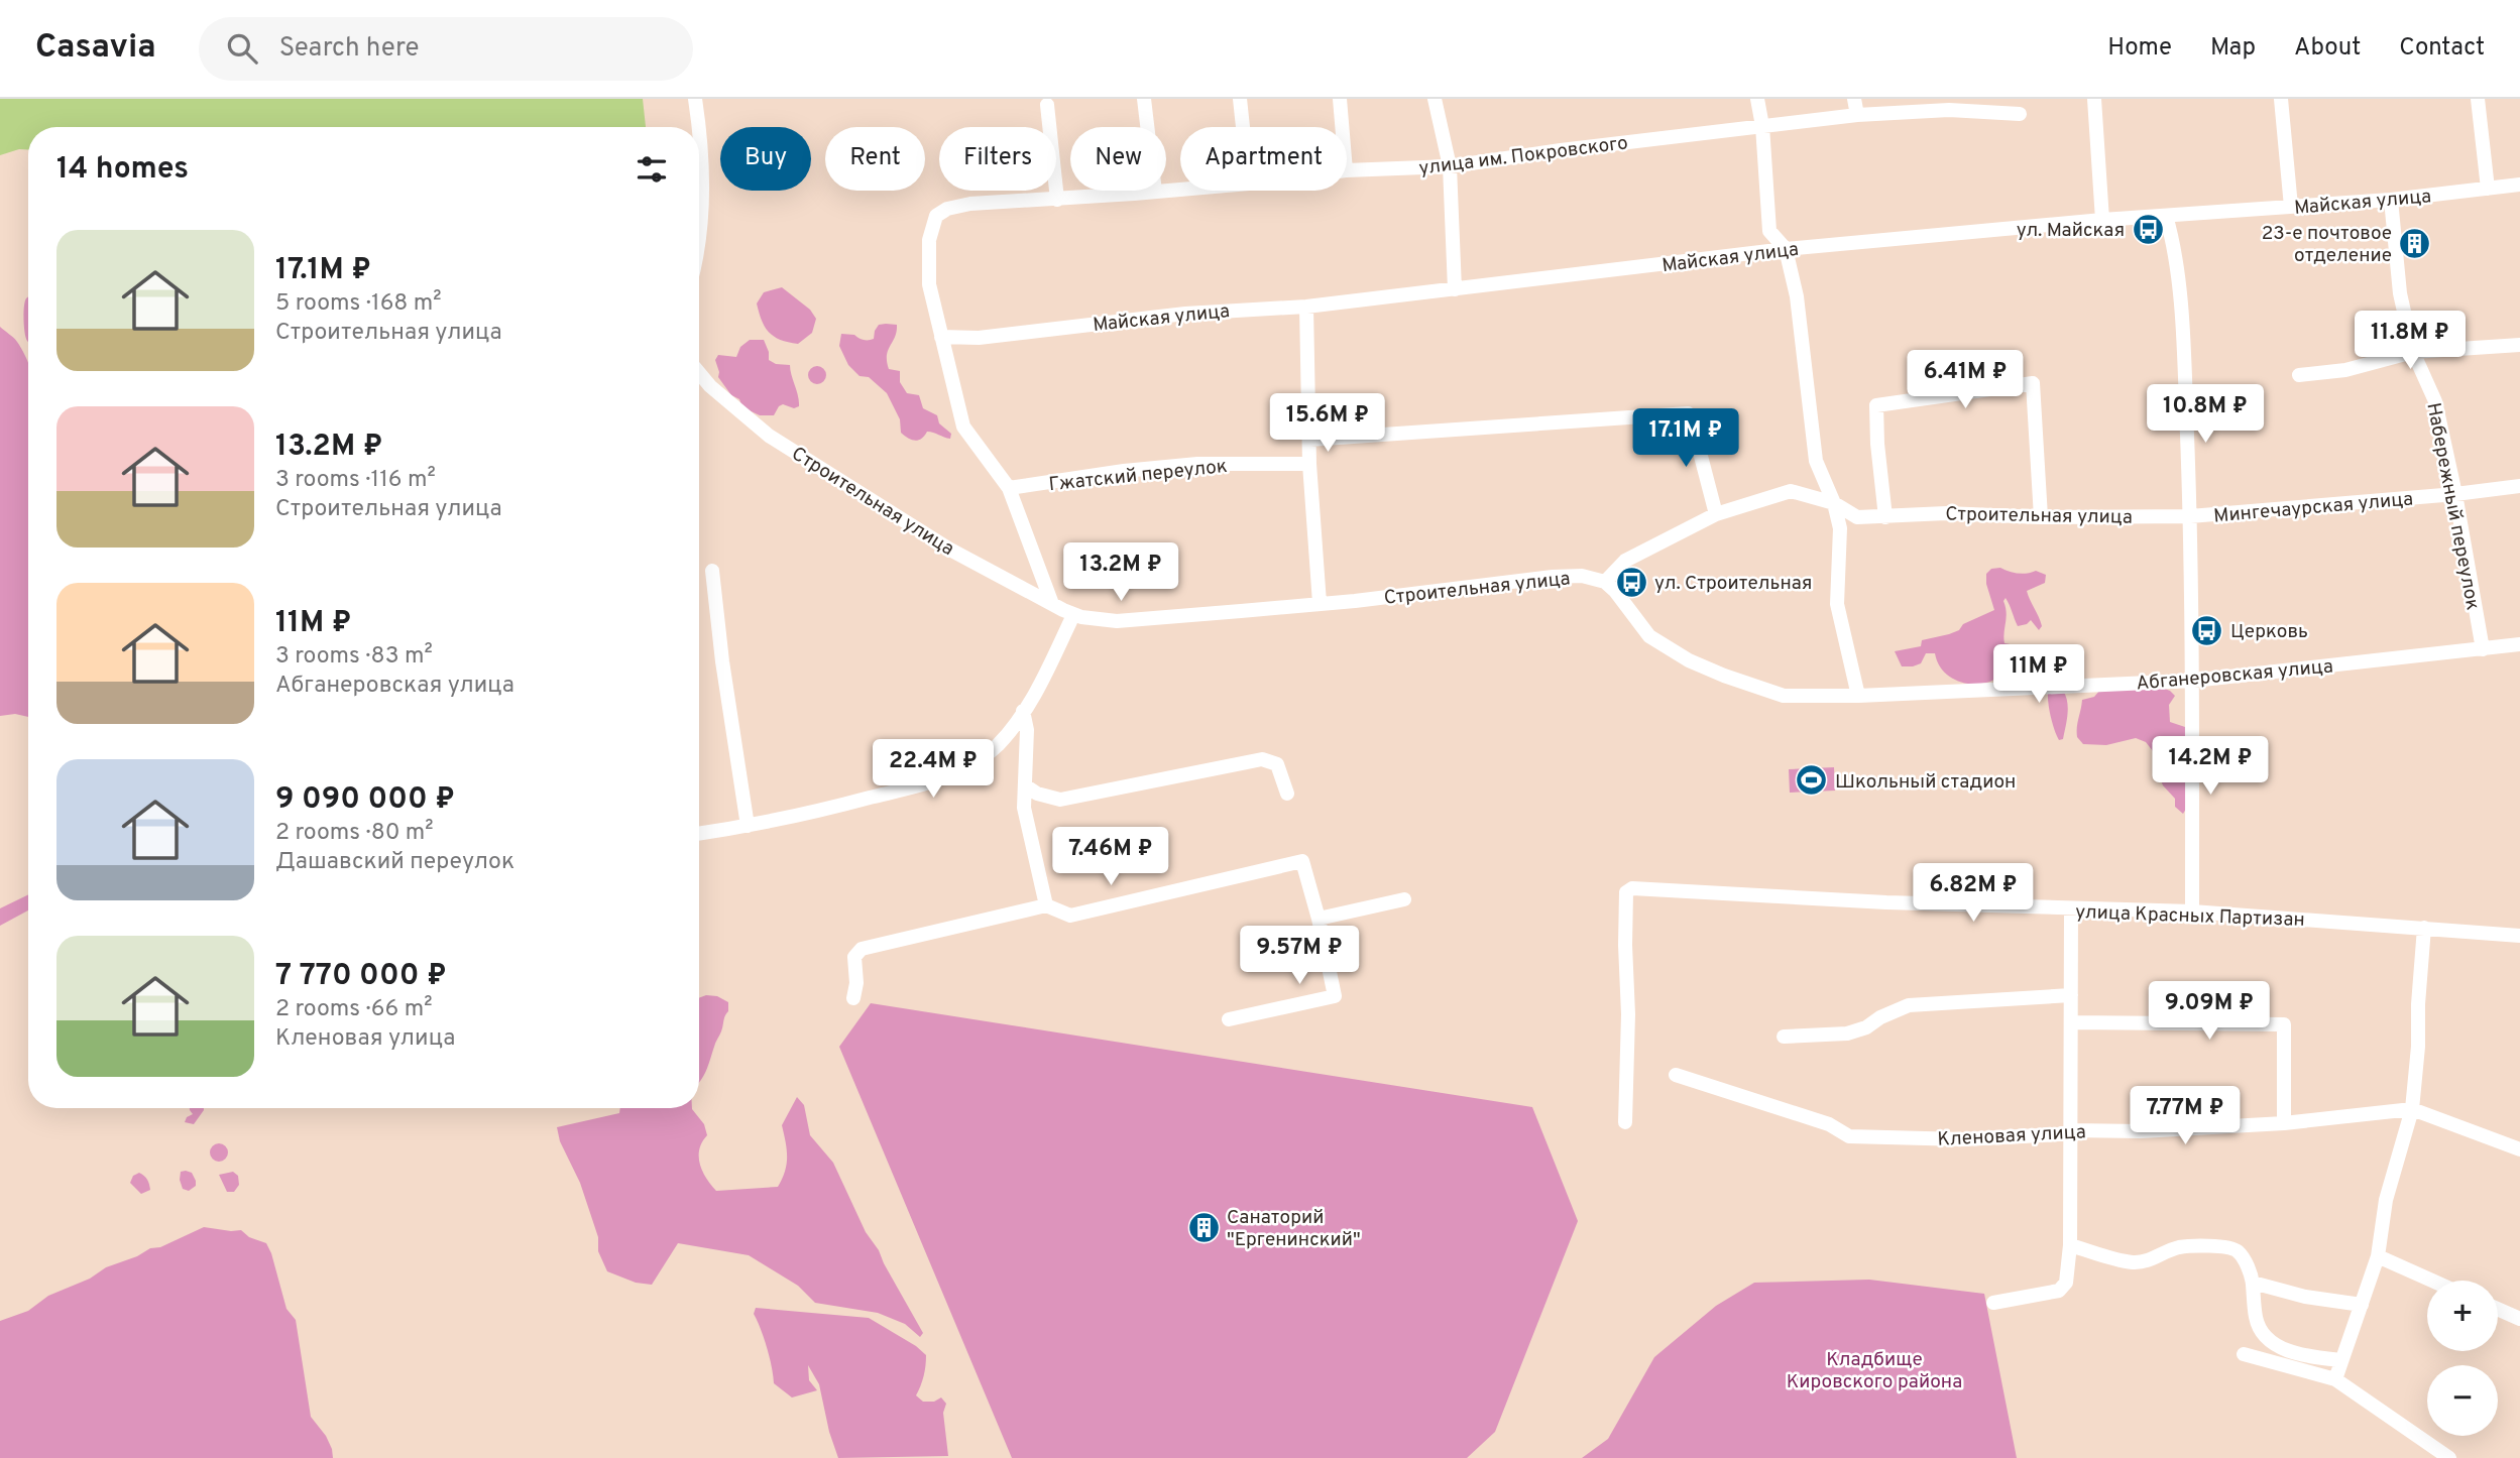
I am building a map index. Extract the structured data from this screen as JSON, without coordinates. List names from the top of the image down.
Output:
{
  "streets": {
    "street": [
      "улица им. Покровского",
      "Майская улица",
      "Гжатский переулок",
      "Строительная улица",
      "Мингечаурская улица",
      "Набережный переулок",
      "Абганеровская улица",
      "улица Красных Партизан",
      "Кленовая улица"
    ]
  },
  "crossings": [
    ["улица им. Покровского", "Майская улица"],
    ["улица им. Покровского", "Гжатский переулок"],
    ["улица им. Покровского", "Строительная улица"],
    ["Майская улица", "Набережный переулок"],
    ["Строительная улица", "Мингечаурская улица"],
    ["Строительная улица", "Абганеровская улица"],
    ["Мингечаурская улица", "Набережный переулок"],
    ["Набережный переулок", "Абганеровская улица"]
  ],
  "parks": ["Кладбище Кировского района"],
  "places": {
    "bus stop": ["ул. Майская", "ул. Строительная", "Церковь"],
    "building": ["23-е почтовое отделение", "Санаторий \"Ергенинский\""],
    "sports": ["Школьный стадион"]
  },
  "page": {
    "header": "Casavia",
    "search": "Search here",
    "nav": [
      "Home",
      "Map",
      "About",
      "Contact"
    ],
    "chip": [
      "Buy",
      "Rent",
      "Filters",
      "New",
      "Apartment"
    ],
    "heading": "14 homes",
    "list": [
      {
        "name": "17.1M ₽",
        "note": "5 rooms · 168 m² · Строительная улица"
      },
      {
        "name": "13.2M ₽",
        "note": "3 rooms · 116 m² · Строительная улица"
      },
      {
        "name": "11M ₽",
        "note": "3 rooms · 83 m² · Абганеровская улица"
      },
      {
        "name": "9 090 000 ₽",
        "note": "2 rooms · 80 m² · Дашавский переулок"
      },
      {
        "name": "7 770 000 ₽",
        "note": "2 rooms · 66 m² · Кленовая улица"
      }
    ],
    "price": [
      "11.8M ₽",
      "6.41M ₽",
      "10.8M ₽",
      "15.6M ₽",
      "17.1M ₽",
      "13.2M ₽",
      "11M ₽",
      "14.2M ₽",
      "22.4M ₽",
      "7.46M ₽",
      "6.82M ₽",
      "9.57M ₽",
      "9.09M ₽",
      "7.77M ₽"
    ],
    "map_buttons": ["+", "−"]
  }
}
